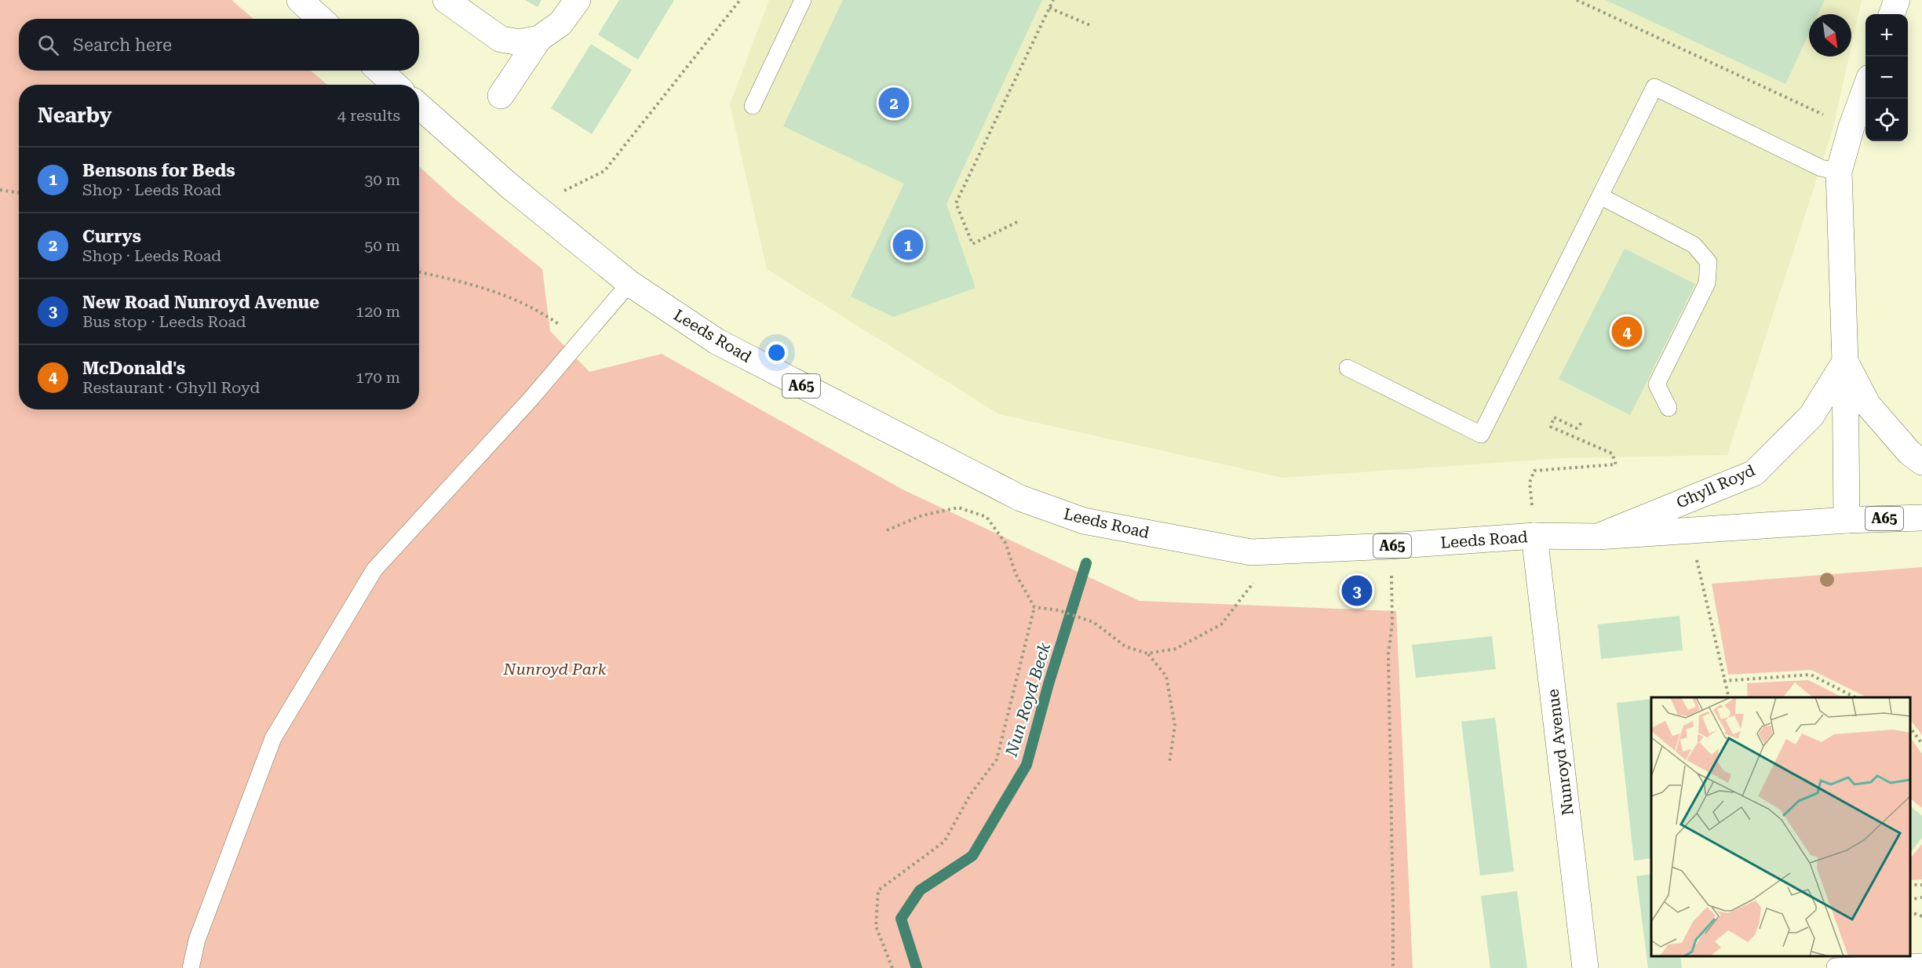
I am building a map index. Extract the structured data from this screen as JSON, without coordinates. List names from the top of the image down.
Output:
{
  "streets": {
    "main road": [
      "Leeds Road",
      "A65",
      "Ghyll Royd",
      "Nunroyd Avenue"
    ]
  },
  "crossings": [
    ["Leeds Road", "Ghyll Royd"],
    ["Leeds Road", "Nunroyd Avenue"]
  ],
  "water": ["Nun Royd Beck"],
  "parks": ["Nunroyd Park"],
  "north": "bottom right",
  "page": {
    "map_buttons": ["+", "−"],
    "search": "Search here",
    "heading": ["Nearby", "4 results"],
    "pins": [
      "2",
      "1",
      "4",
      "3"
    ],
    "list": [
      {
        "mark": "1",
        "name": "Bensons for Beds",
        "note": "Shop · Leeds Road",
        "value": "30 m"
      },
      {
        "mark": "2",
        "name": "Currys",
        "note": "Shop · Leeds Road",
        "value": "50 m"
      },
      {
        "mark": "3",
        "name": "New Road Nunroyd Avenue",
        "note": "Bus stop · Leeds Road",
        "value": "120 m"
      },
      {
        "mark": "4",
        "name": "McDonald's",
        "note": "Restaurant · Ghyll Royd",
        "value": "170 m"
      }
    ]
  }
}
